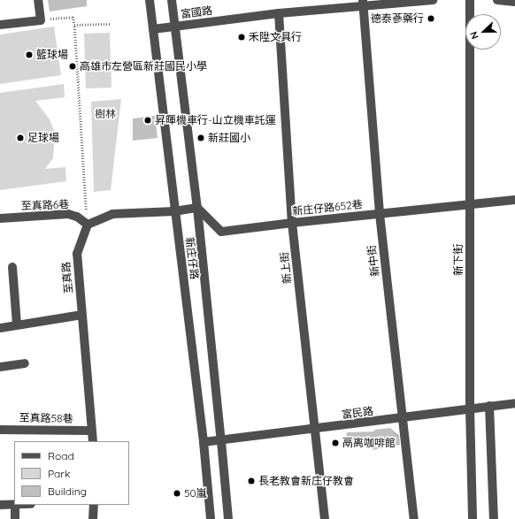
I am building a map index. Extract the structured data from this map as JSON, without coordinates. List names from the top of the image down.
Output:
{
  "streets": {
    "street": [
      "富國路",
      "至真路6巷",
      "新庄仔路652巷",
      "新庄仔路",
      "新下街",
      "新中街",
      "新上街",
      "至真路",
      "富民路",
      "至真路58巷"
    ]
  },
  "crossings": [
    ["富國路", "新庄仔路"],
    ["富國路", "新中街"],
    ["富國路", "新上街"],
    ["至真路6巷", "至真路"],
    ["新庄仔路652巷", "新庄仔路"],
    ["新庄仔路652巷", "新下街"],
    ["新庄仔路652巷", "新中街"],
    ["新庄仔路652巷", "新上街"],
    ["新庄仔路", "富民路"],
    ["新下街", "富民路"],
    ["新中街", "富民路"],
    ["新上街", "富民路"],
    ["至真路", "至真路58巷"]
  ],
  "parks": ["樹林"],
  "places": [
    "德泰蔘藥行",
    "禾陞文具行",
    "籃球場",
    "高雄市左營區新莊國民小學",
    "昇暉機車行-山立機車託運",
    "足球場",
    "新莊國小",
    "鬲离咖啡館",
    "長老教會新庄仔教會",
    "50嵐"
  ],
  "legend": ["Road", "Park", "Building"],
  "north": "left"
}
